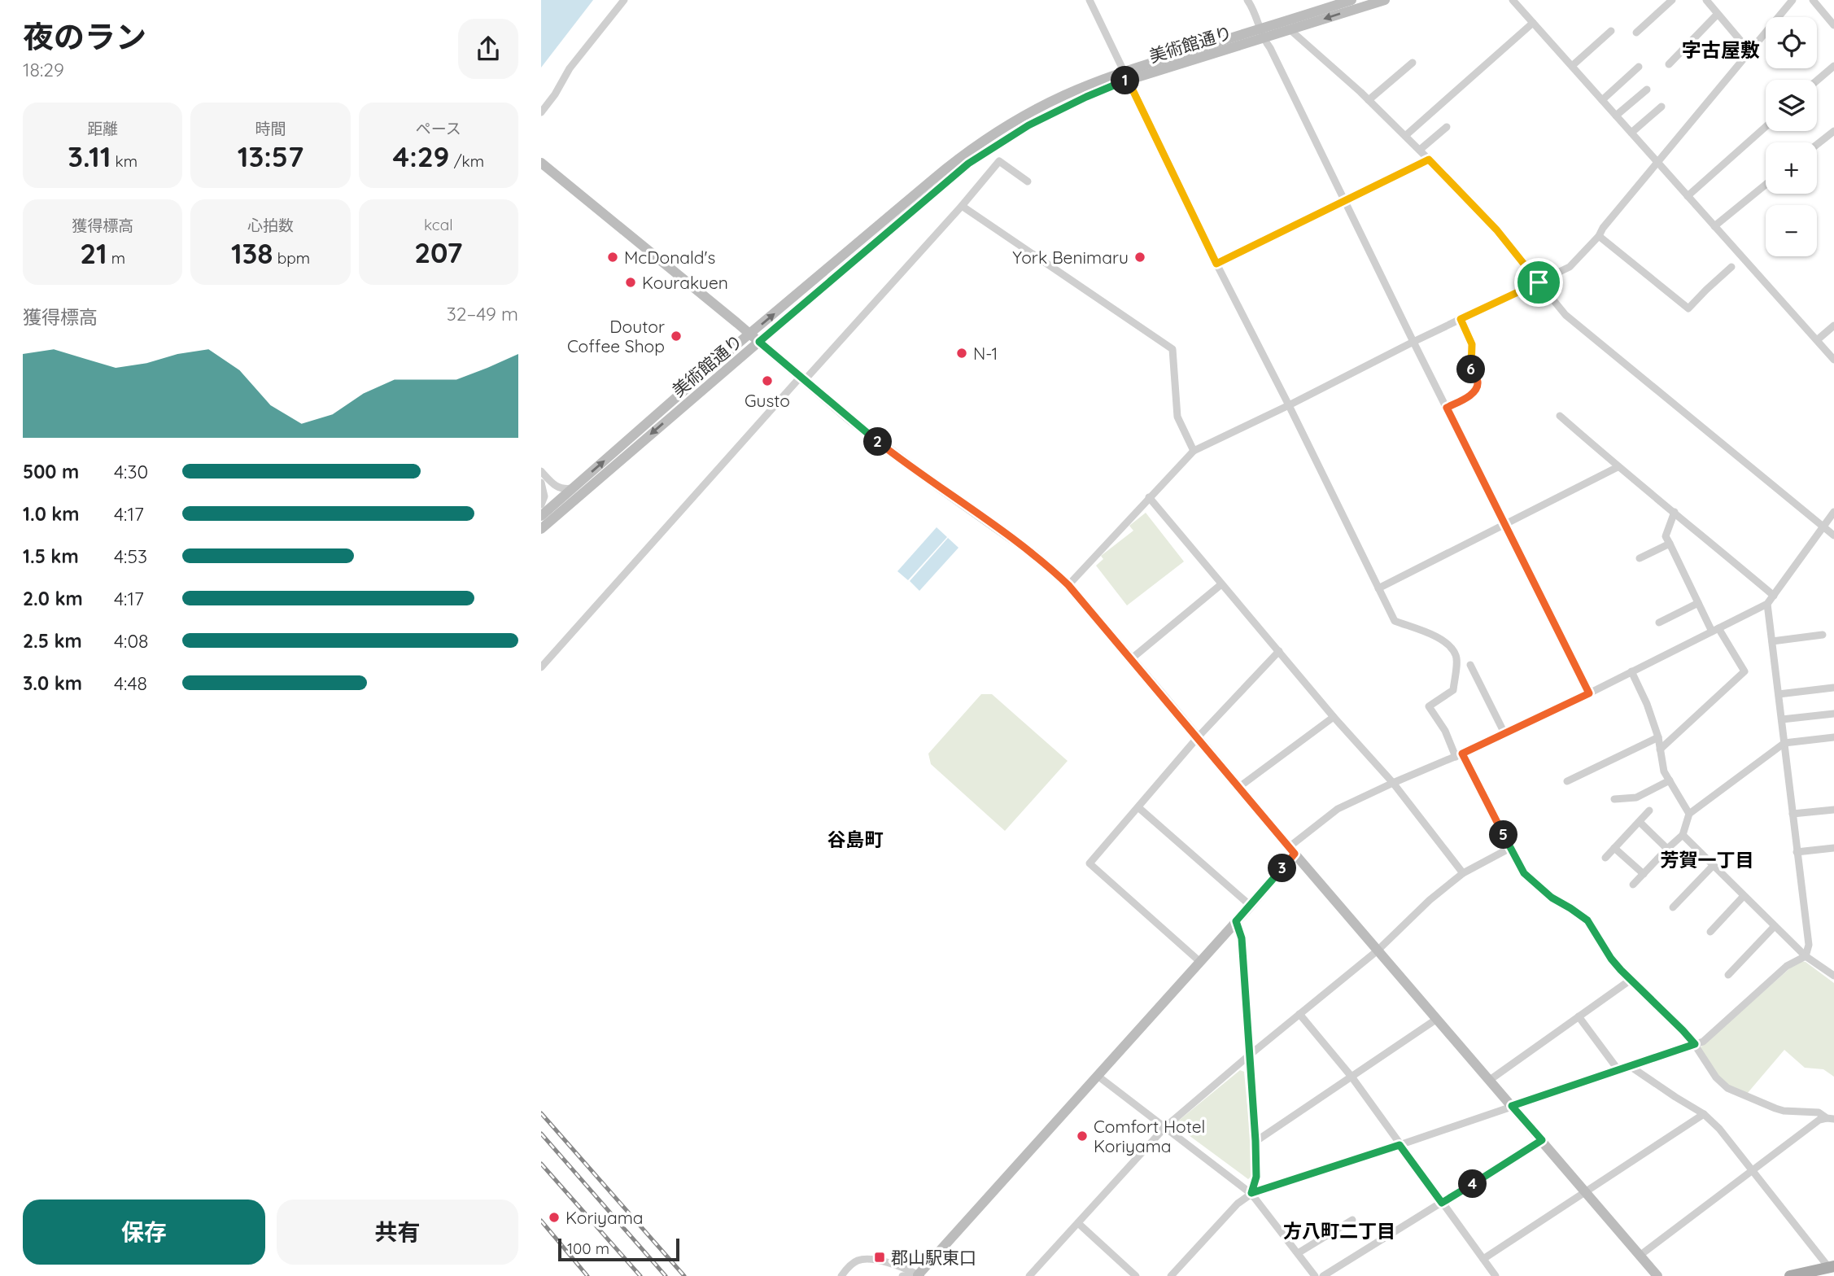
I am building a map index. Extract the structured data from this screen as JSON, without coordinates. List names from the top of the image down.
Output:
{
  "streets": {
    "street": ["美術館通り"]
  },
  "districts": [
    "字古屋敷",
    "谷島町",
    "芳賀一丁目",
    "方八町二丁目"
  ],
  "places": {
    "other": [
      "McDonald's",
      "York Benimaru",
      "Kourakuen",
      "Doutor Coffee Shop",
      "N-1",
      "Gusto",
      "Comfort Hotel Koriyama",
      "Koriyama"
    ],
    "transit": ["郡山駅東口"]
  },
  "scale_bar": "100 m",
  "page": {
    "heading": ["夜のラン", "18:29"],
    "map_buttons": ["+", "−"],
    "pins": [
      "1",
      "6",
      "2",
      "5",
      "3",
      "4"
    ],
    "stats": [
      ["距離", "3.11 km"],
      ["時間", "13:57"],
      ["ペース", "4:29 /km"],
      ["獲得標高", "21 m"],
      ["心拍数", "138 bpm"],
      ["kcal", "207"]
    ],
    "chart": ["獲得標高", "32–49 m"],
    "list": [
      {
        "name": "500 m",
        "note": "4:30"
      },
      {
        "name": "1.0 km",
        "note": "4:17"
      },
      {
        "name": "1.5 km",
        "note": "4:53"
      },
      {
        "name": "2.0 km",
        "note": "4:17"
      },
      {
        "name": "2.5 km",
        "note": "4:08"
      },
      {
        "name": "3.0 km",
        "note": "4:48"
      }
    ],
    "buttons": ["保存", "共有"],
    "scale": "100 m"
  }
}
